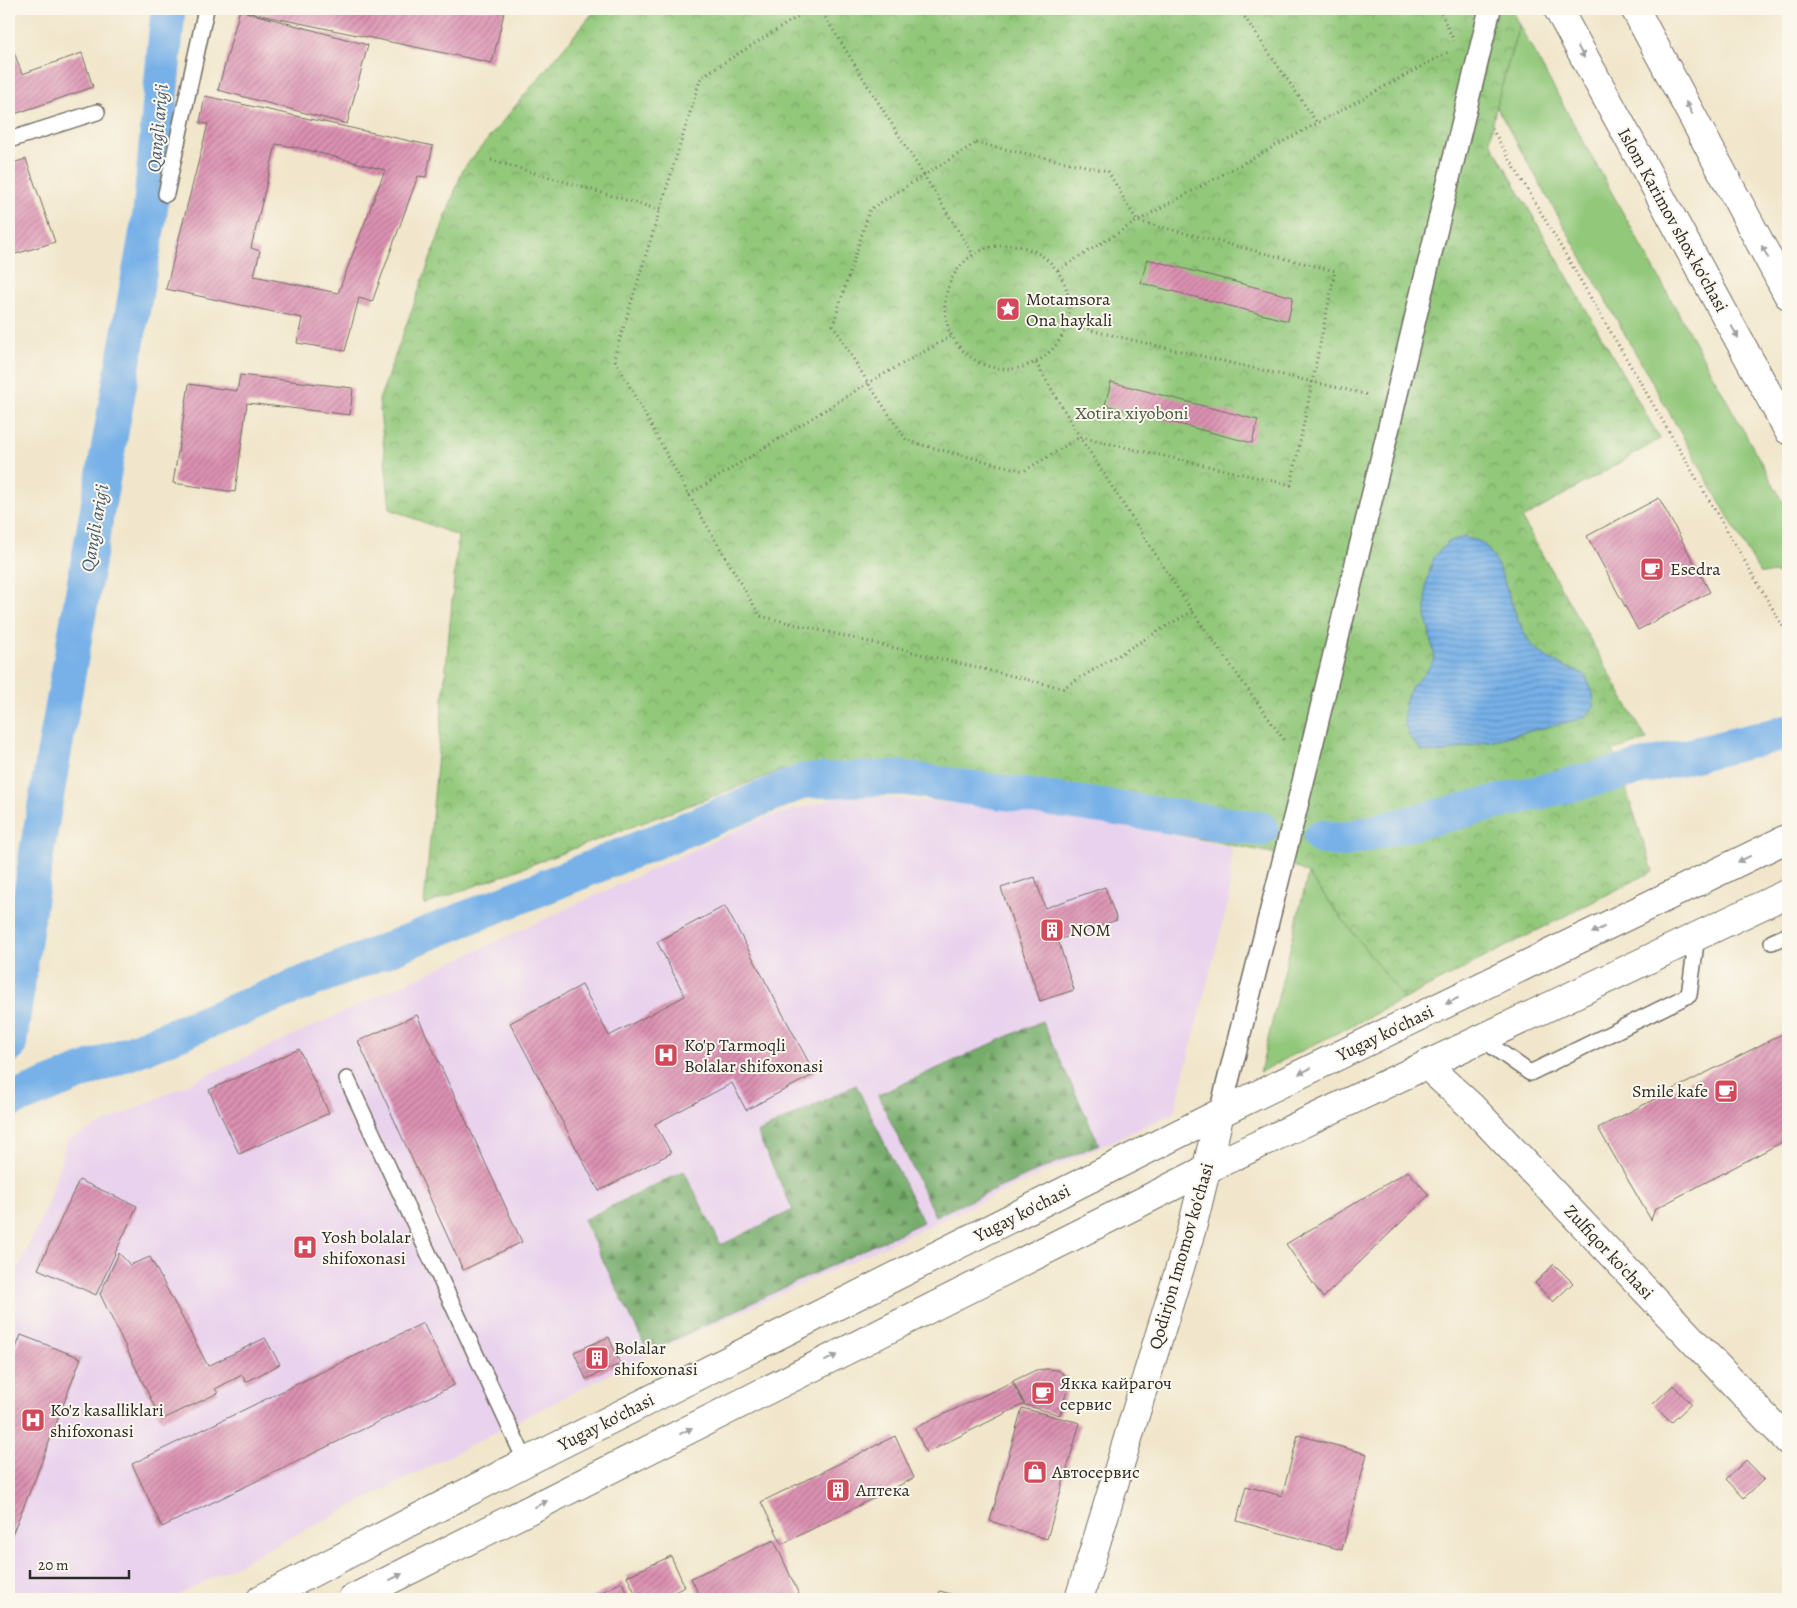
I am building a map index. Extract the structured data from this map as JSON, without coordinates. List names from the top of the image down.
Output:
{
  "streets": {
    "main road": [
      "Islom Karimov shox ko'chasi",
      "Yugay ko'chasi",
      "Zulfiqor ko'chasi",
      "Qodirjon Imomov ko'chasi"
    ]
  },
  "crossings": [
    ["Yugay ko'chasi", "Qodirjon Imomov ko'chasi"]
  ],
  "water": ["Qangli arig'i"],
  "parks": ["Xotira xiyoboni"],
  "places": {
    "place": ["Motamsora Ona haykali"],
    "cafe": ["Esedra", "Smile kafe", "Якка кайрагоч сервис"],
    "building": ["NOM", "Bolalar shifoxonasi", "Аптека"],
    "hospital": ["Ko'p Tarmoqli Bolalar shifoxonasi", "Yosh bolalar shifoxonasi", "Ko'z kasalliklari shifoxonasi"],
    "shop": ["Автосервис"]
  },
  "scale_bar": "20 m"
}
